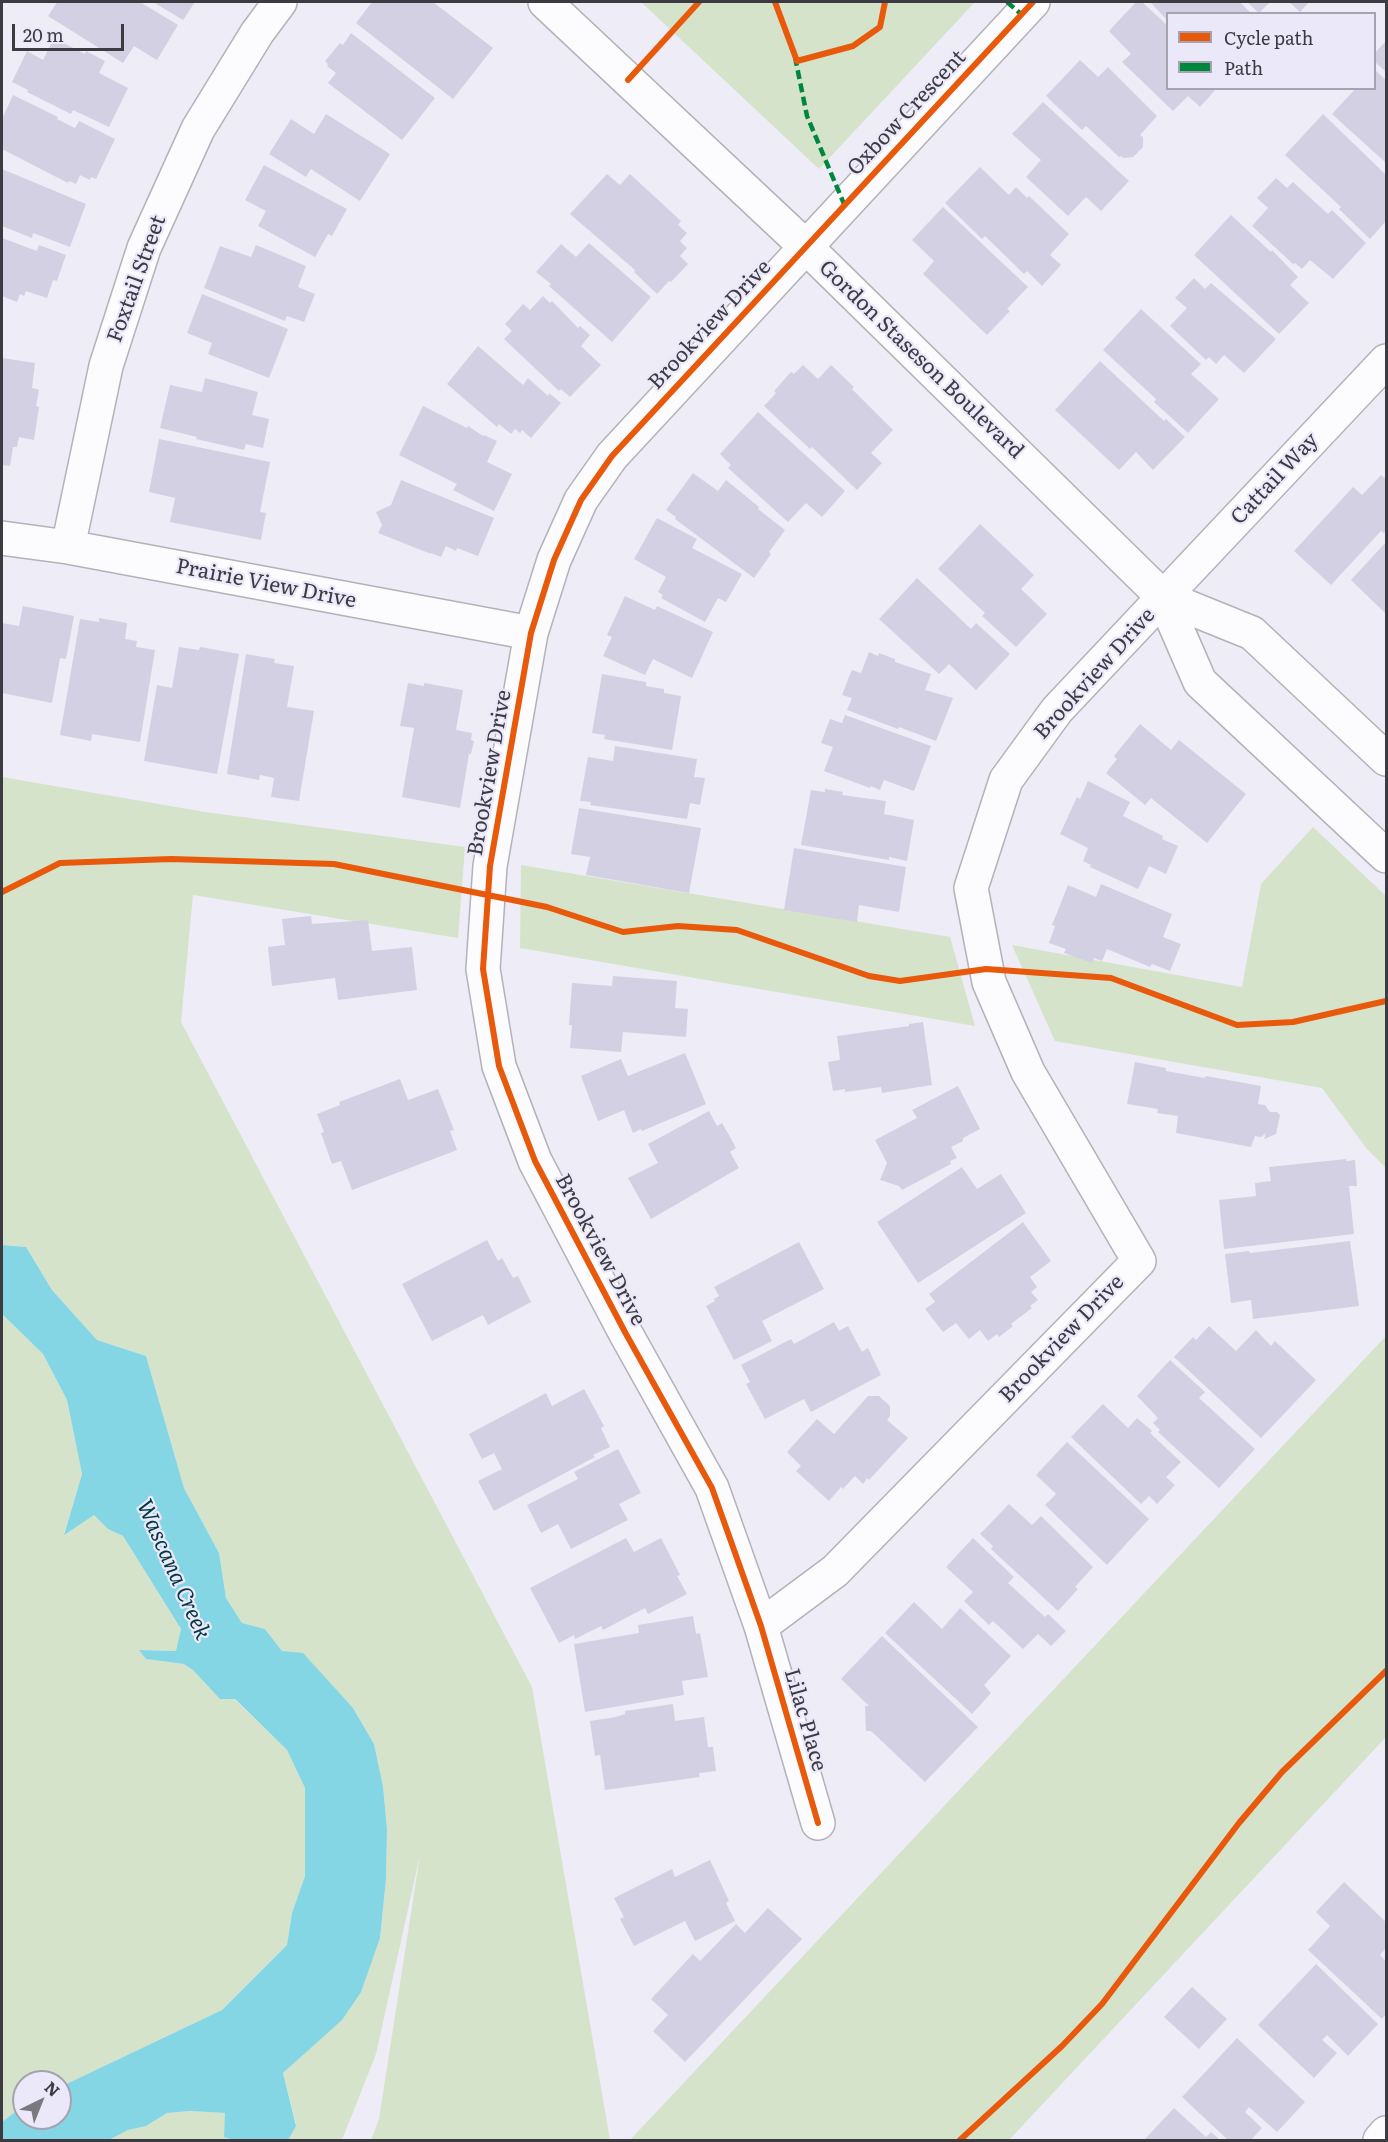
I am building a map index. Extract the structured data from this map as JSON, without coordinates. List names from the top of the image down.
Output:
{
  "streets": {
    "street": [
      "Oxbow Crescent",
      "Foxtail Street",
      "Brookview Drive",
      "Gordon Staseson Boulevard",
      "Cattail Way",
      "Prairie View Drive",
      "Lilac Place"
    ]
  },
  "crossings": [
    ["Oxbow Crescent", "Brookview Drive"],
    ["Oxbow Crescent", "Gordon Staseson Boulevard"],
    ["Foxtail Street", "Prairie View Drive"],
    ["Brookview Drive", "Gordon Staseson Boulevard"],
    ["Brookview Drive", "Cattail Way"],
    ["Brookview Drive", "Prairie View Drive"],
    ["Brookview Drive", "Lilac Place"],
    ["Gordon Staseson Boulevard", "Cattail Way"]
  ],
  "water": ["Wascana Creek"],
  "legend": ["Cycle path", "Path"],
  "scale_bar": "20 m",
  "north": "top right"
}
